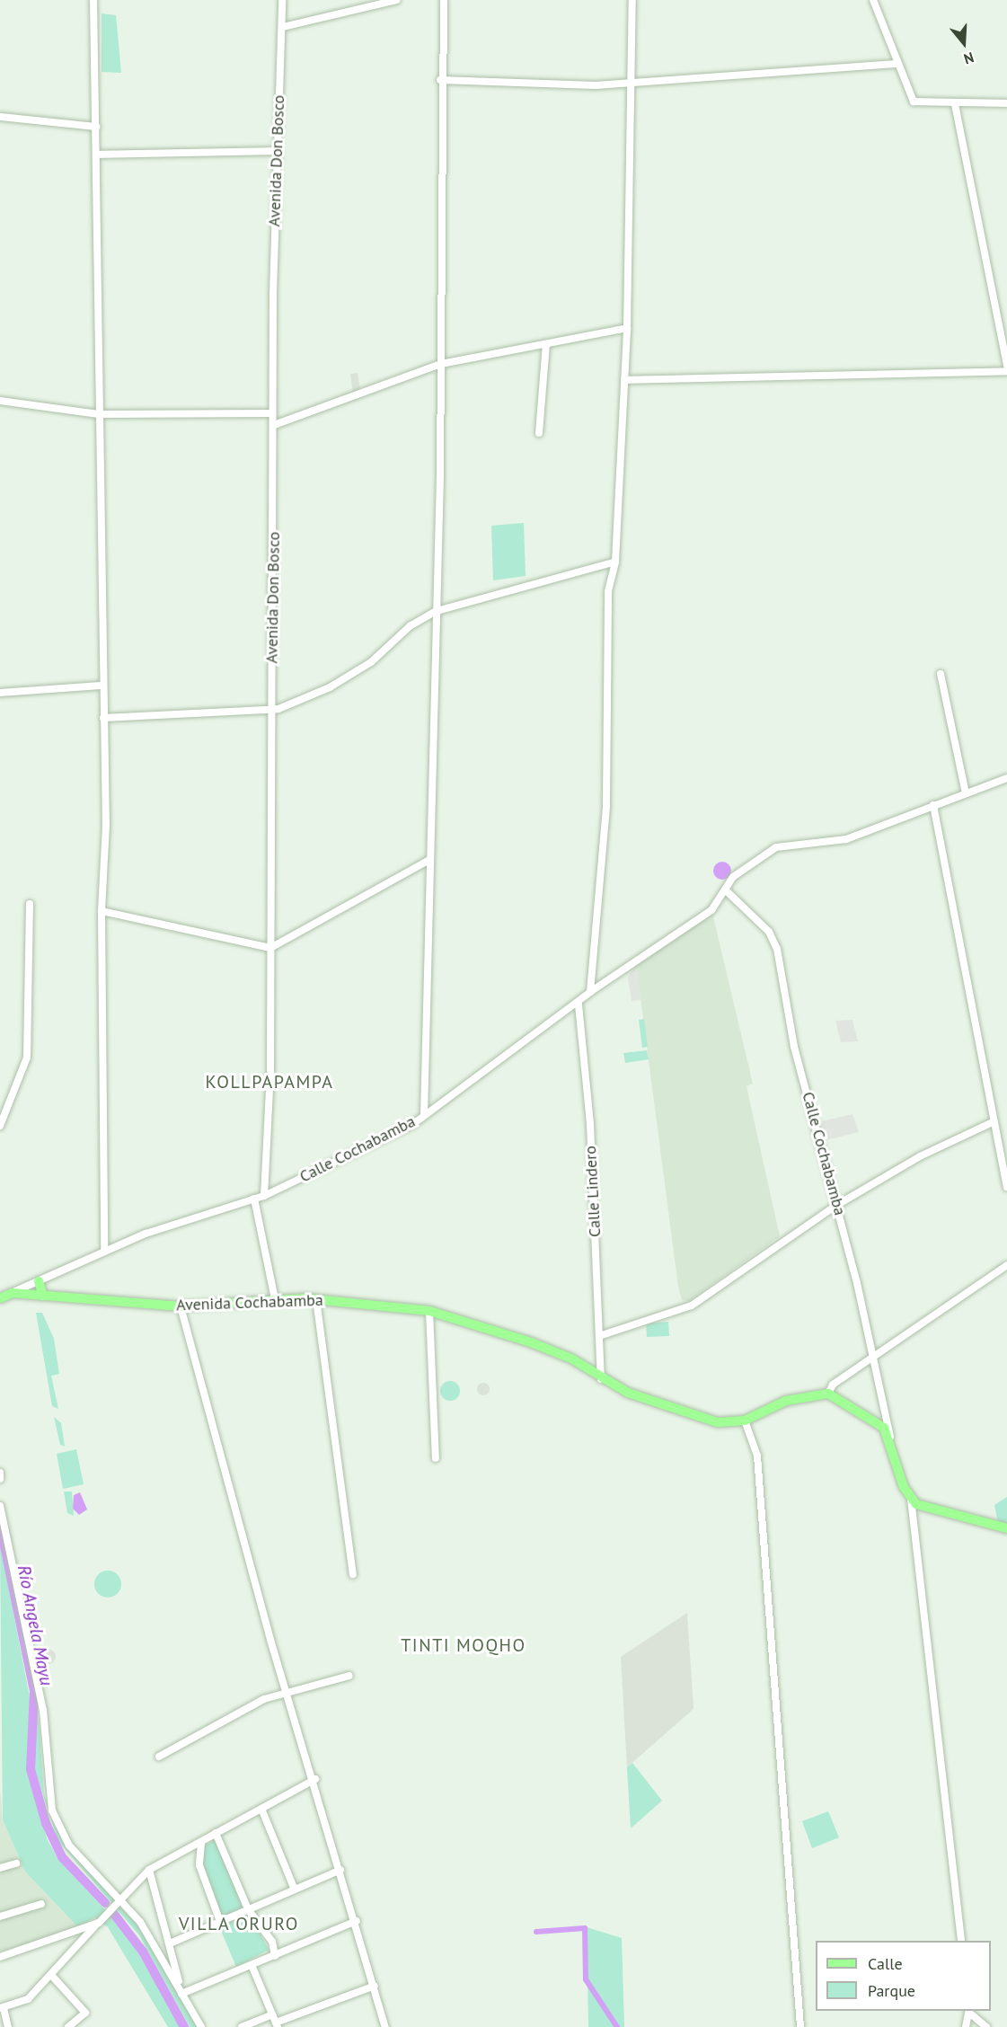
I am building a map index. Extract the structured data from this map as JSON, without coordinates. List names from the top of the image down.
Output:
{
  "streets": {
    "main road": ["Calle Cochabamba", "Avenida Cochabamba"],
    "street": ["Avenida Don Bosco", "Calle Lindero"]
  },
  "crossings": [
    ["Avenida Don Bosco", "Calle Cochabamba"],
    ["Calle Cochabamba", "Calle Lindero"],
    ["Calle Cochabamba", "Avenida Cochabamba"],
    ["Calle Lindero", "Avenida Cochabamba"]
  ],
  "districts": ["KOLLPAPAMPA", "TINTI MOQHO", "VILLA ORURO"],
  "water": ["Río Angela Mayu"],
  "legend": ["Calle", "Parque"],
  "north": "bottom"
}
